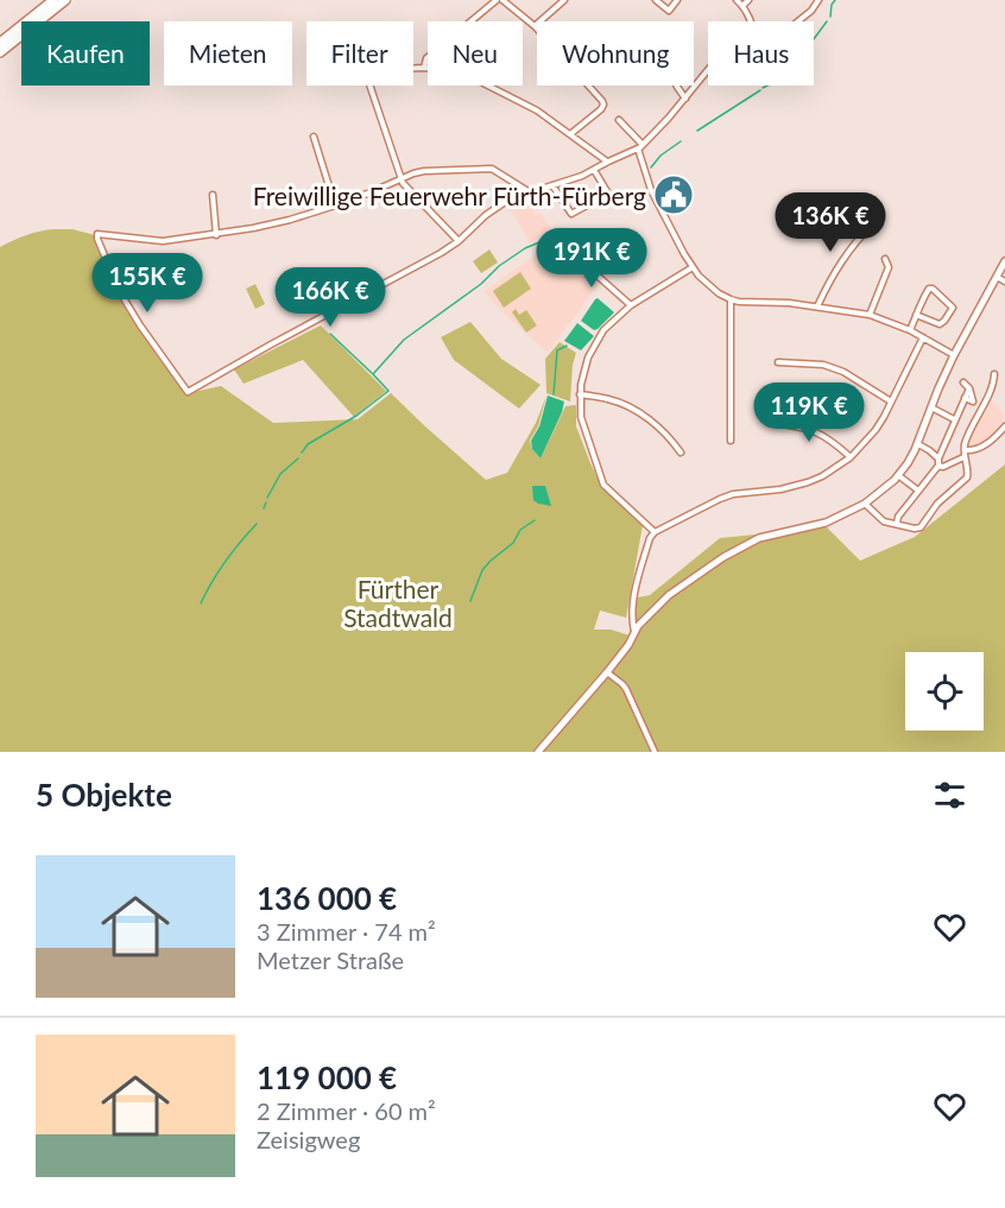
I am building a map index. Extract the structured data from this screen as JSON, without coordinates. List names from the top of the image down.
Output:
{
  "parks": ["Fürther Stadtwald"],
  "places": {
    "public building": ["Freiwillige Feuerwehr Fürth-Fürberg"]
  },
  "page": {
    "chip": [
      "Kaufen",
      "Mieten",
      "Filter",
      "Neu",
      "Wohnung",
      "Haus"
    ],
    "price": [
      "136K €",
      "191K €",
      "155K €",
      "166K €",
      "119K €"
    ],
    "heading": "5 Objekte",
    "list": [
      {
        "name": "136 000 €",
        "note": "3 Zimmer · 74 m² · Metzer Straße"
      },
      {
        "name": "119 000 €",
        "note": "2 Zimmer · 60 m² · Zeisigweg"
      }
    ]
  }
}
